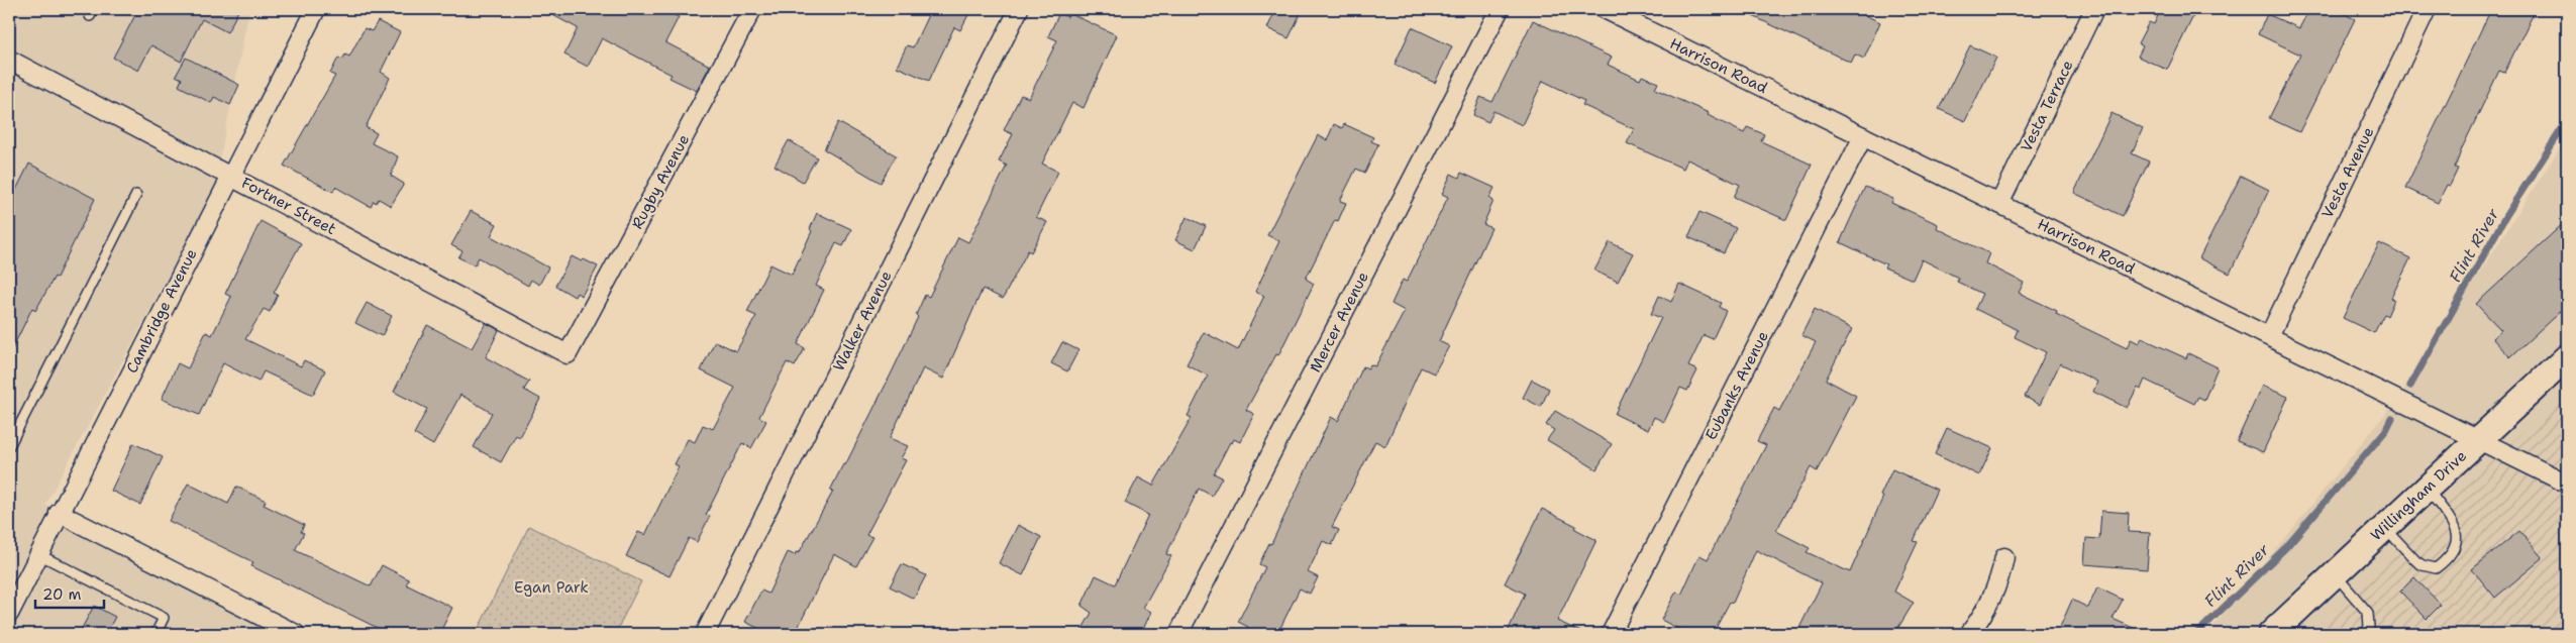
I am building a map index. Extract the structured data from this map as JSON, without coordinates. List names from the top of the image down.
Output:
{
  "streets": {
    "street": [
      "Harrison Road",
      "Vesta Terrace",
      "Vesta Avenue",
      "Rugby Avenue",
      "Fortner Street",
      "Cambridge Avenue",
      "Walker Avenue",
      "Mercer Avenue",
      "Eubanks Avenue",
      "Willingham Drive"
    ]
  },
  "crossings": [
    ["Harrison Road", "Vesta Terrace"],
    ["Harrison Road", "Vesta Avenue"],
    ["Harrison Road", "Eubanks Avenue"],
    ["Harrison Road", "Willingham Drive"],
    ["Rugby Avenue", "Fortner Street"],
    ["Fortner Street", "Cambridge Avenue"]
  ],
  "water": ["Flint River"],
  "parks": ["Egan Park"],
  "scale_bar": "20 m"
}
